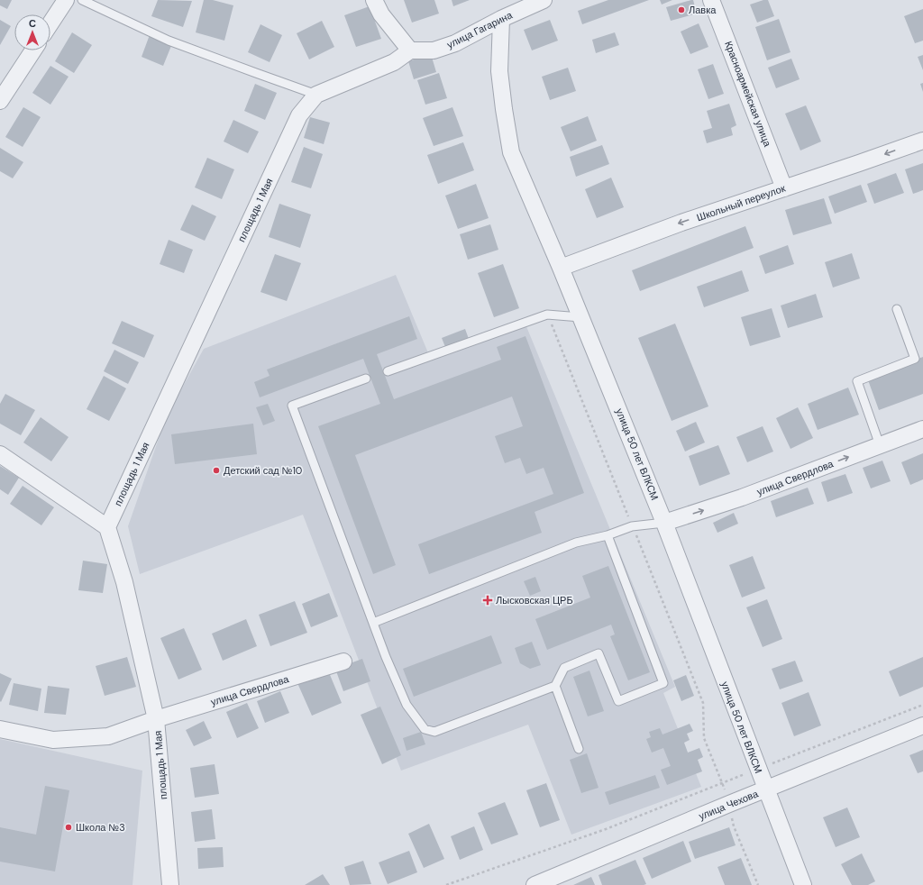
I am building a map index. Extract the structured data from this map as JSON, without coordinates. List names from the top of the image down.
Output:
{
  "streets": {
    "street": [
      "улица Гагарина",
      "Красноармейская улица",
      "Школьный переулок",
      "площадь 1 Мая",
      "улица 50 лет ВЛКСМ",
      "улица Свердлова",
      "улица Чехова"
    ]
  },
  "crossings": [
    ["улица Гагарина", "улица 50 лет ВЛКСМ"],
    ["Красноармейская улица", "Школьный переулок"],
    ["Школьный переулок", "улица 50 лет ВЛКСМ"],
    ["площадь 1 Мая", "улица Свердлова"],
    ["улица 50 лет ВЛКСМ", "улица Свердлова"],
    ["улица 50 лет ВЛКСМ", "улица Чехова"]
  ],
  "one_way": ["Школьный переулок", "улица Свердлова"],
  "places": {
    "other": ["Лавка", "Детский сад №10", "Школа №3"],
    "health": ["Лысковская ЦРБ"]
  },
  "north": "top"
}
